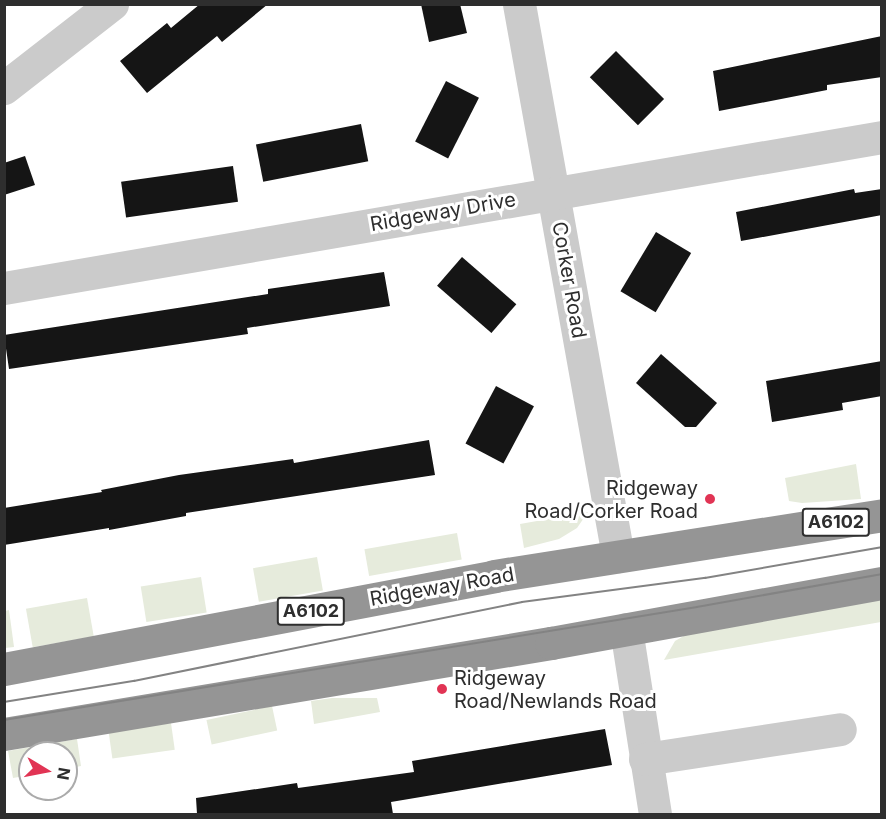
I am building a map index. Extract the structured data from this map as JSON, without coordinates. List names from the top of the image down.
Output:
{
  "streets": {
    "highway": ["A6102", "Ridgeway Road"],
    "street": ["Ridgeway Drive", "Corker Road"]
  },
  "crossings": [
    ["Ridgeway Drive", "Corker Road"],
    ["Corker Road", "Ridgeway Road"]
  ],
  "places": ["Ridgeway Road/Corker Road", "Ridgeway Road/Newlands Road"],
  "north": "right"
}
